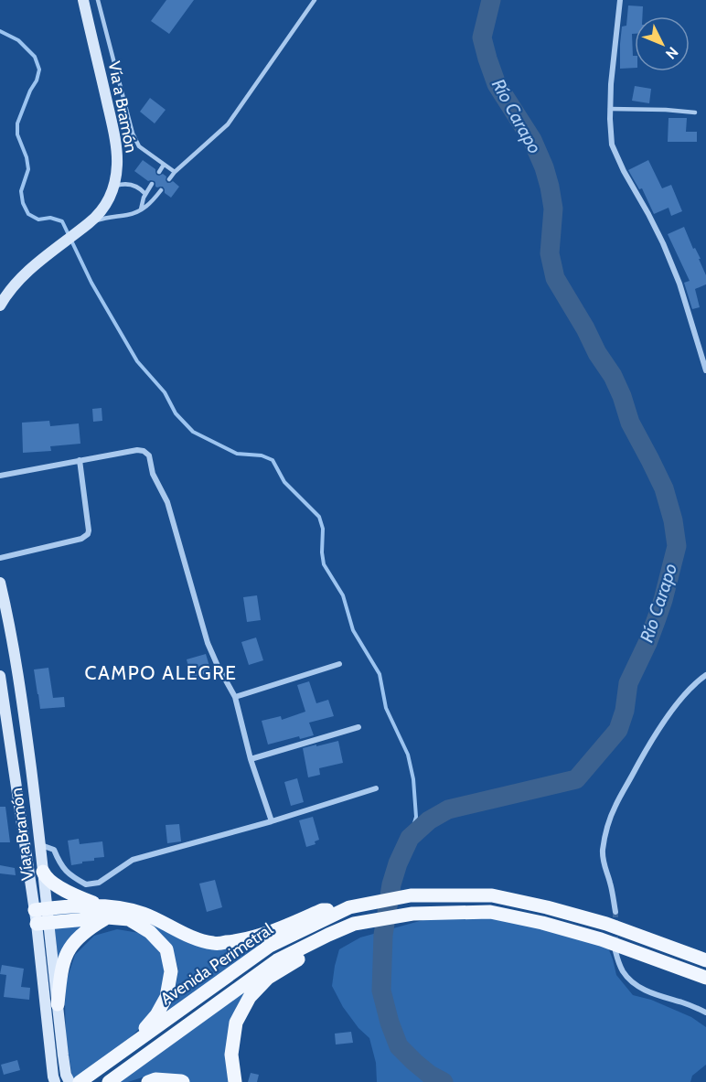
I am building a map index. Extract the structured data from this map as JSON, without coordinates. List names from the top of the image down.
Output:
{
  "streets": {
    "main road": ["Vía a Bramón", "Avenida Perimetral"]
  },
  "districts": ["CAMPO ALEGRE"],
  "water": ["Río Carapo"],
  "north": "bottom right"
}
